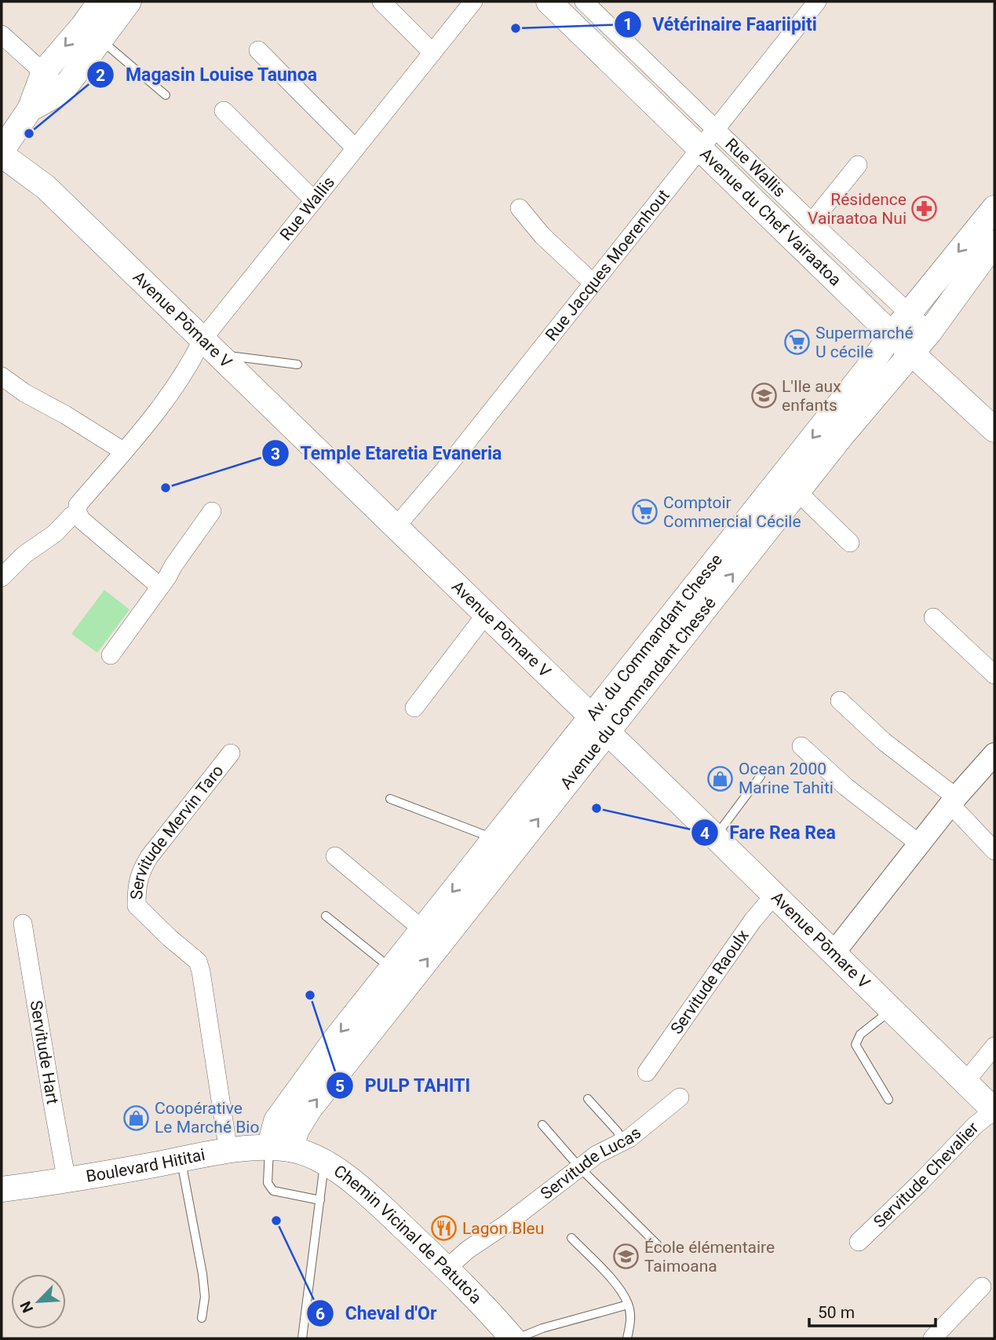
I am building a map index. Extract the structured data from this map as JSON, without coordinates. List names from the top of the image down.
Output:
{
  "streets": {
    "main road": [
      "Avenue du Chef Vairaatoa",
      "Avenue Pōmare V",
      "Av. du Commandant Chesse",
      "Avenue du Commandant Chessé",
      "Boulevard Hititai",
      "Chemin Vicinal de Patuto'a"
    ],
    "street": [
      "Rue Wallis",
      "Rue Jacques Moerenhout",
      "Servitude Mervin Taro",
      "Servitude Raoulx",
      "Servitude Hart",
      "Servitude Lucas",
      "Servitude Chevalier"
    ]
  },
  "crossings": [
    ["Rue Wallis", "Avenue du Chef Vairaatoa"],
    ["Rue Wallis", "Rue Jacques Moerenhout"],
    ["Rue Wallis", "Avenue Pōmare V"],
    ["Rue Wallis", "Av. du Commandant Chesse"],
    ["Rue Wallis", "Avenue du Commandant Chessé"],
    ["Avenue du Chef Vairaatoa", "Rue Jacques Moerenhout"],
    ["Avenue du Chef Vairaatoa", "Av. du Commandant Chesse"],
    ["Avenue du Chef Vairaatoa", "Avenue du Commandant Chessé"],
    ["Rue Jacques Moerenhout", "Avenue Pōmare V"],
    ["Avenue Pōmare V", "Av. du Commandant Chesse"],
    ["Avenue Pōmare V", "Avenue du Commandant Chessé"],
    ["Avenue Pōmare V", "Servitude Raoulx"],
    ["Avenue Pōmare V", "Servitude Chevalier"],
    ["Av. du Commandant Chesse", "Avenue du Commandant Chessé"],
    ["Avenue du Commandant Chessé", "Boulevard Hititai"],
    ["Avenue du Commandant Chessé", "Chemin Vicinal de Patuto'a"],
    ["Servitude Mervin Taro", "Boulevard Hititai"],
    ["Servitude Hart", "Boulevard Hititai"],
    ["Servitude Lucas", "Chemin Vicinal de Patuto'a"],
    ["Boulevard Hititai", "Chemin Vicinal de Patuto'a"]
  ],
  "one_way": ["Av. du Commandant Chesse"],
  "places": {
    "other": [
      "Vétérinaire Faariipiti",
      "Magasin Louise Taunoa",
      "Temple Etaretia Evaneria",
      "Fare Rea Rea",
      "PULP TAHITI",
      "Cheval d'Or"
    ],
    "pharmacy": ["Résidence Vairaatoa Nui"],
    "supermarket": ["Supermarché U cécile", "Comptoir Commercial Cécile"],
    "school or university": ["L'Ile aux enfants", "École élémentaire Taimoana"],
    "shop": ["Ocean 2000 Marine Tahiti", "Coopérative Le Marché Bio"],
    "restaurant": ["Lagon Bleu"]
  },
  "scale_bar": "50 m",
  "north": "bottom left"
}
